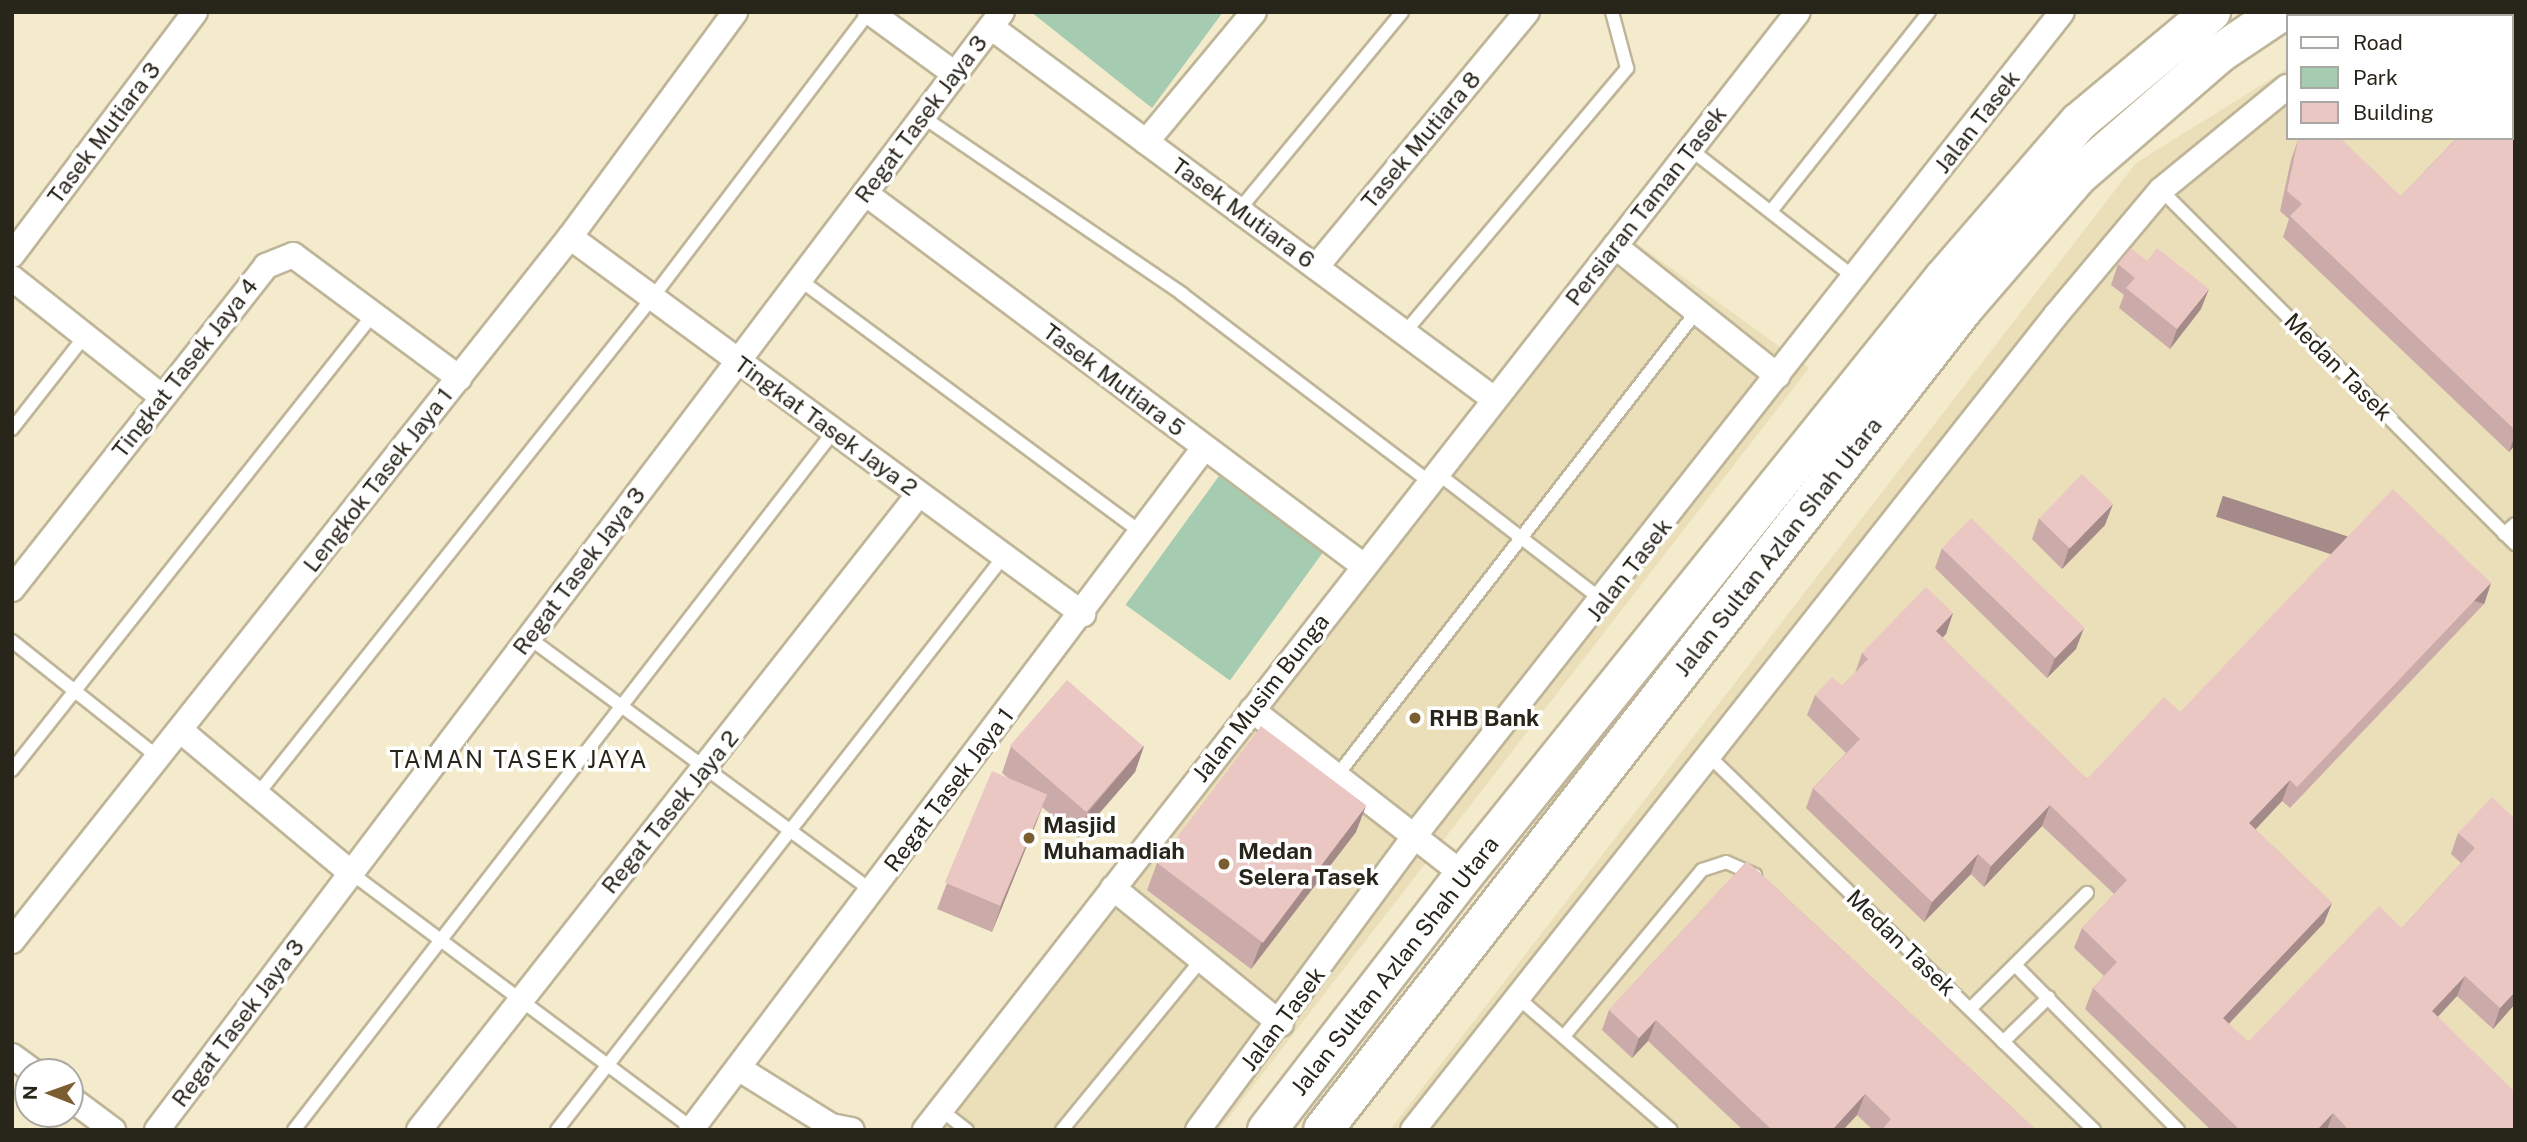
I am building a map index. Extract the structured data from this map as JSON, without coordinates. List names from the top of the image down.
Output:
{
  "streets": {
    "main road": ["Jalan Sultan Azlan Shah Utara"],
    "street": [
      "Regat Tasek Jaya 3",
      "Jalan Tasek",
      "Tasek Mutiara 3",
      "Tasek Mutiara 8",
      "Persiaran Taman Tasek",
      "Tasek Mutiara 6",
      "Tingkat Tasek Jaya 4",
      "Tasek Mutiara 5",
      "Tingkat Tasek Jaya 2",
      "Lengkok Tasek Jaya 1",
      "Jalan Musim Bunga",
      "Regat Tasek Jaya 1",
      "Regat Tasek Jaya 2"
    ],
    "lane": ["Medan Tasek"]
  },
  "crossings": [
    ["Regat Tasek Jaya 3", "Tasek Mutiara 6"],
    ["Regat Tasek Jaya 3", "Tasek Mutiara 5"],
    ["Regat Tasek Jaya 3", "Tingkat Tasek Jaya 2"],
    ["Tasek Mutiara 8", "Tasek Mutiara 6"],
    ["Persiaran Taman Tasek", "Tasek Mutiara 6"],
    ["Persiaran Taman Tasek", "Jalan Musim Bunga"],
    ["Tasek Mutiara 6", "Jalan Musim Bunga"],
    ["Tingkat Tasek Jaya 4", "Lengkok Tasek Jaya 1"],
    ["Tasek Mutiara 5", "Jalan Musim Bunga"],
    ["Tasek Mutiara 5", "Regat Tasek Jaya 1"],
    ["Tingkat Tasek Jaya 2", "Lengkok Tasek Jaya 1"],
    ["Tingkat Tasek Jaya 2", "Regat Tasek Jaya 1"],
    ["Tingkat Tasek Jaya 2", "Regat Tasek Jaya 2"]
  ],
  "districts": ["TAMAN TASEK JAYA"],
  "places": ["RHB Bank", "Masjid Muhamadiah", "Medan Selera Tasek"],
  "legend": ["Road", "Park", "Building"],
  "north": "left"
}
